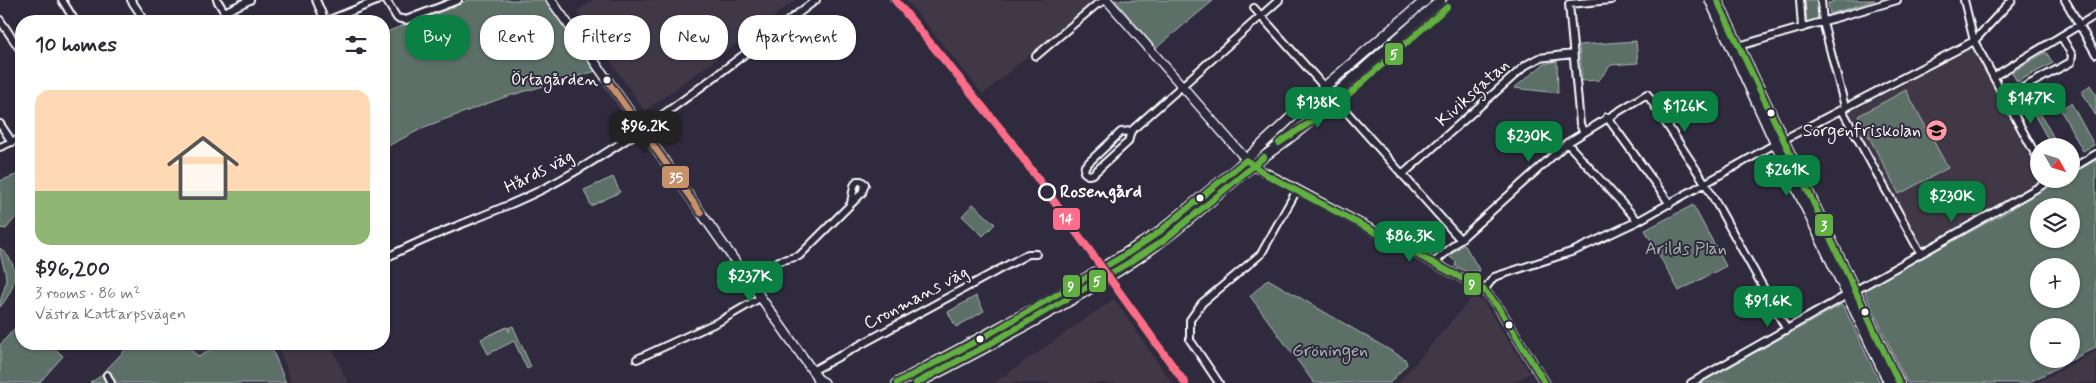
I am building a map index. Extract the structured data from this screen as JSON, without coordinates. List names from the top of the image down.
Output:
{
  "streets": {
    "street": ["Kiviksgatan", "Hårds väg", "Cronmans väg"]
  },
  "parks": ["Arilds Plan", "Gröningen"],
  "places": {
    "other": ["Örtagården", "Rosengård"],
    "school or university": ["Sorgenfriskolan"]
  },
  "lines": [
    "transit line 14",
    "transit line 3",
    "transit line 5",
    "transit line 35",
    "transit line 9"
  ],
  "north": "bottom right",
  "page": {
    "chip": [
      "Buy",
      "Rent",
      "Filters",
      "New",
      "Apartment"
    ],
    "heading": "10 homes",
    "list": [
      {
        "name": "$96,200",
        "note": "3 rooms · 86 m² · Västra Kattarpsvägen"
      }
    ],
    "price": [
      "$147K",
      "$138K",
      "$126K",
      "$96.2K",
      "$230K",
      "$261K",
      "$230K",
      "$86.3K",
      "$237K",
      "$91.6K"
    ],
    "map_buttons": ["+", "−"]
  }
}
